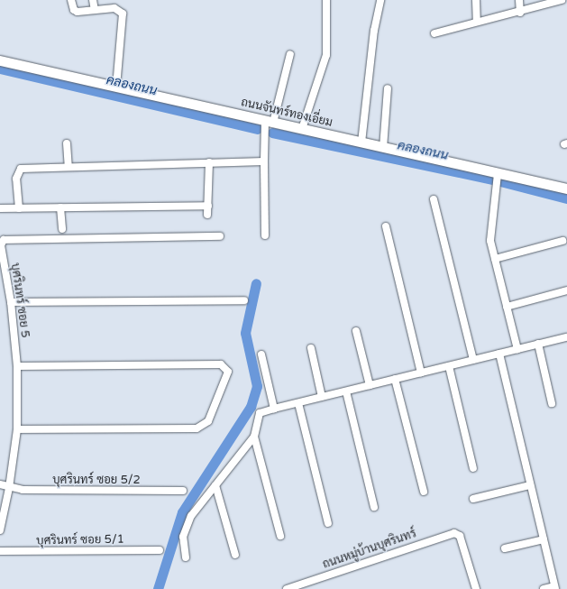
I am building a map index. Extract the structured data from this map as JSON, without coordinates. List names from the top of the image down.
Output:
{
  "streets": {
    "street": [
      "ถนนจันทร์ทองเอี่ยม",
      "บุศรินทร์ ซอย 5",
      "บุศรินทร์ ซอย 5/2",
      "บุศรินทร์ ซอย 5/1",
      "ถนนหมู่บ้านบุศรินทร์"
    ]
  },
  "crossings": [
    ["บุศรินทร์ ซอย 5", "บุศรินทร์ ซอย 5/2"]
  ],
  "water": ["คลองถนน"]
}
